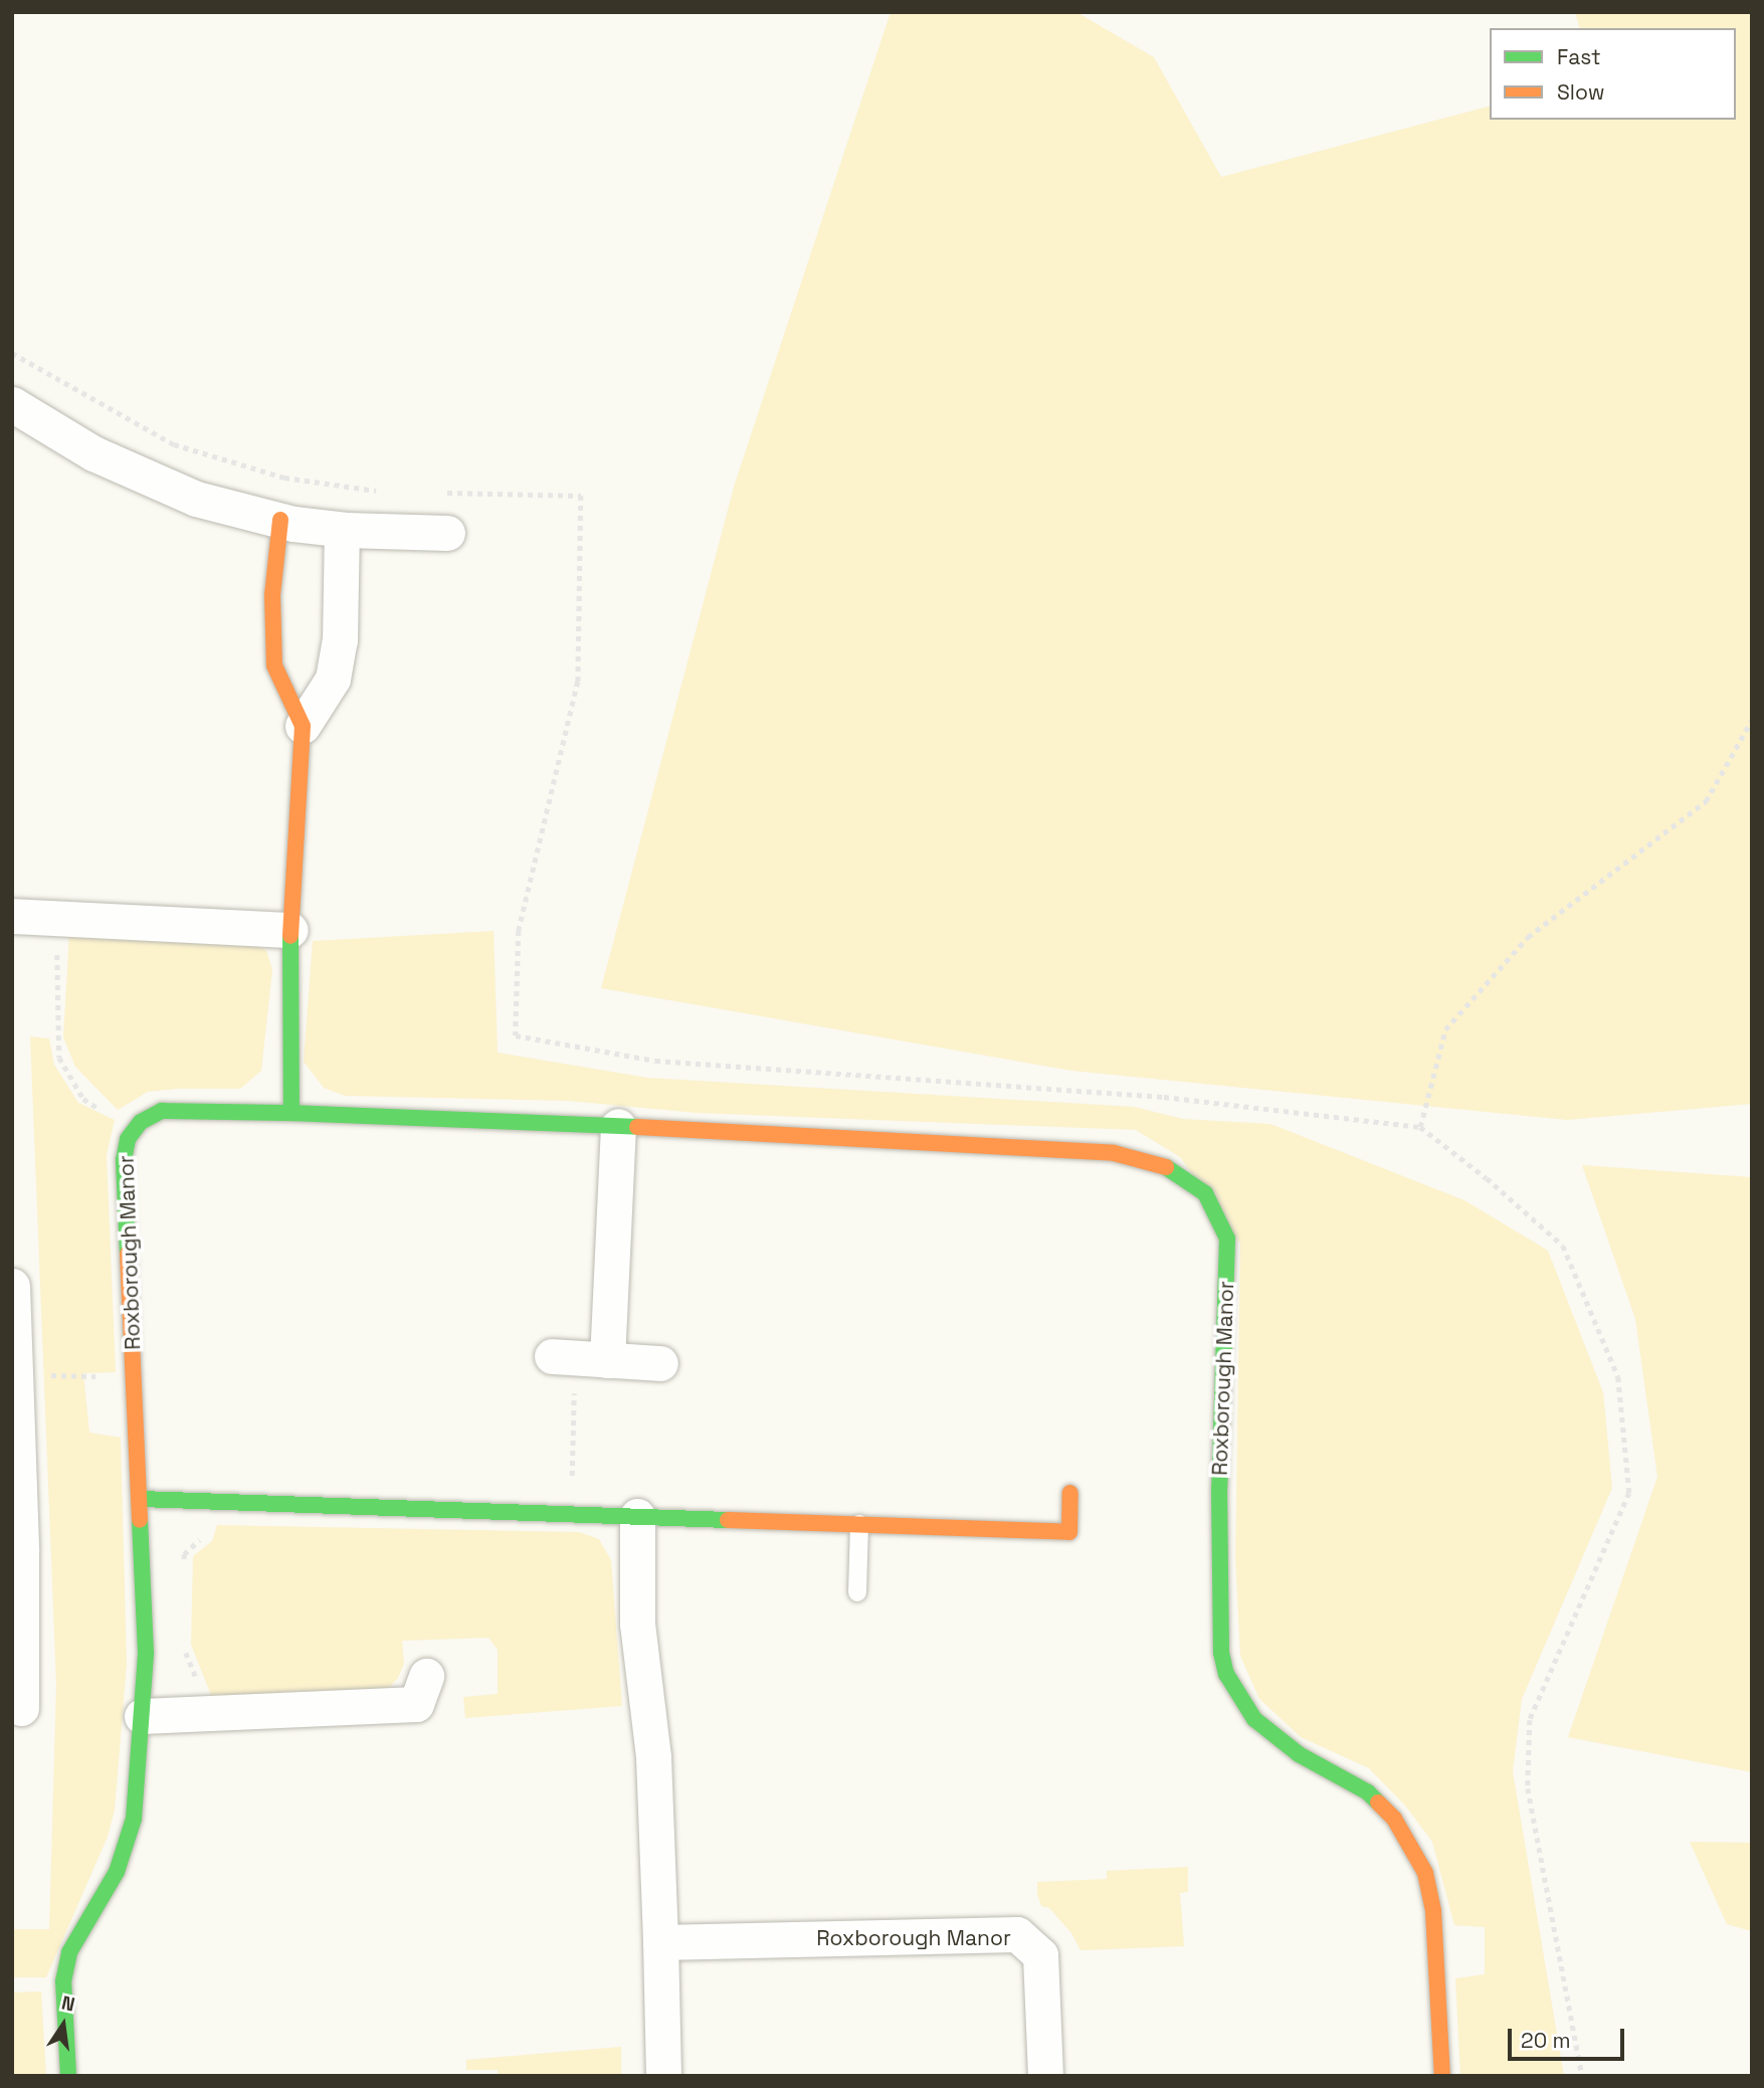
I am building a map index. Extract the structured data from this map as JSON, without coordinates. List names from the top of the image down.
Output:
{
  "streets": {
    "street": ["Roxborough Manor"]
  },
  "legend": ["Fast", "Slow"],
  "scale_bar": "20 m",
  "north": "top"
}
